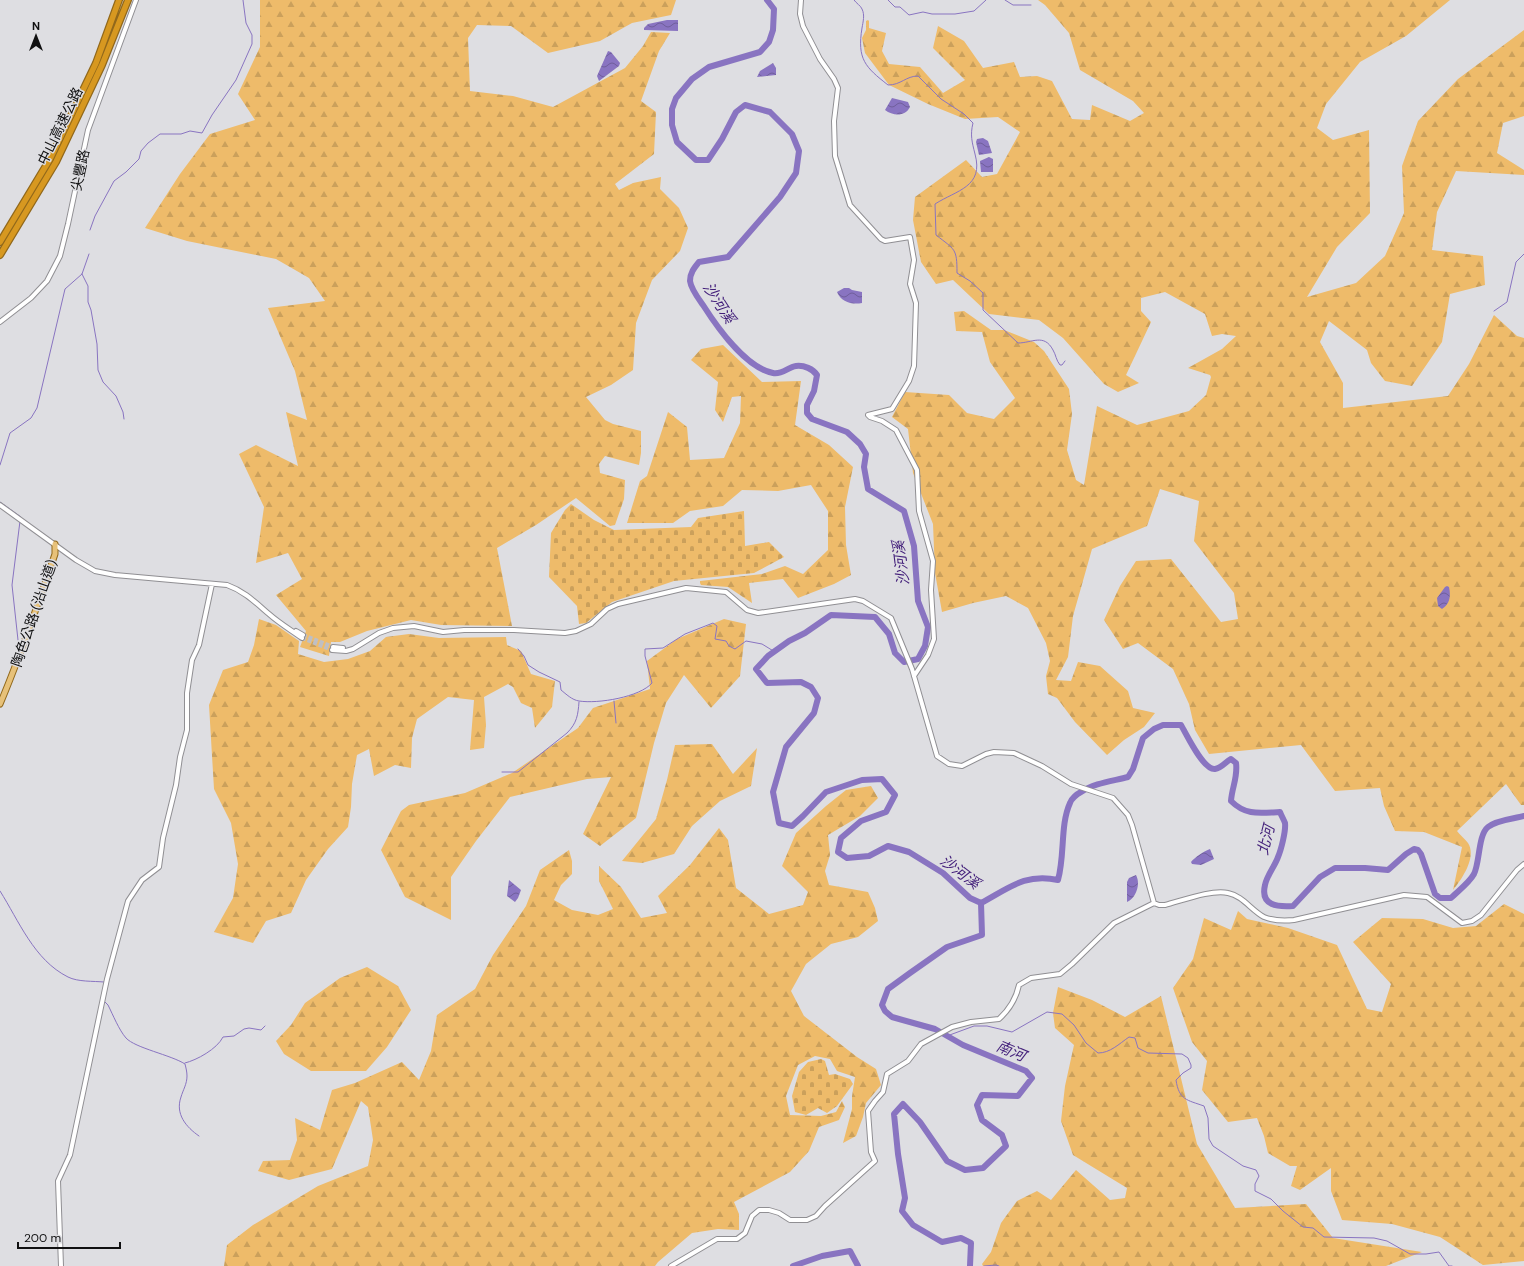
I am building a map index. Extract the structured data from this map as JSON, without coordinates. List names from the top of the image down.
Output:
{
  "streets": {
    "highway": ["中山高速公路"],
    "main road": ["陶色公路 (沿山道)"],
    "street": ["尖豐路"]
  },
  "water": ["沙河溪", "北河", "南河"],
  "scale_bar": "200 m",
  "north": "top"
}
